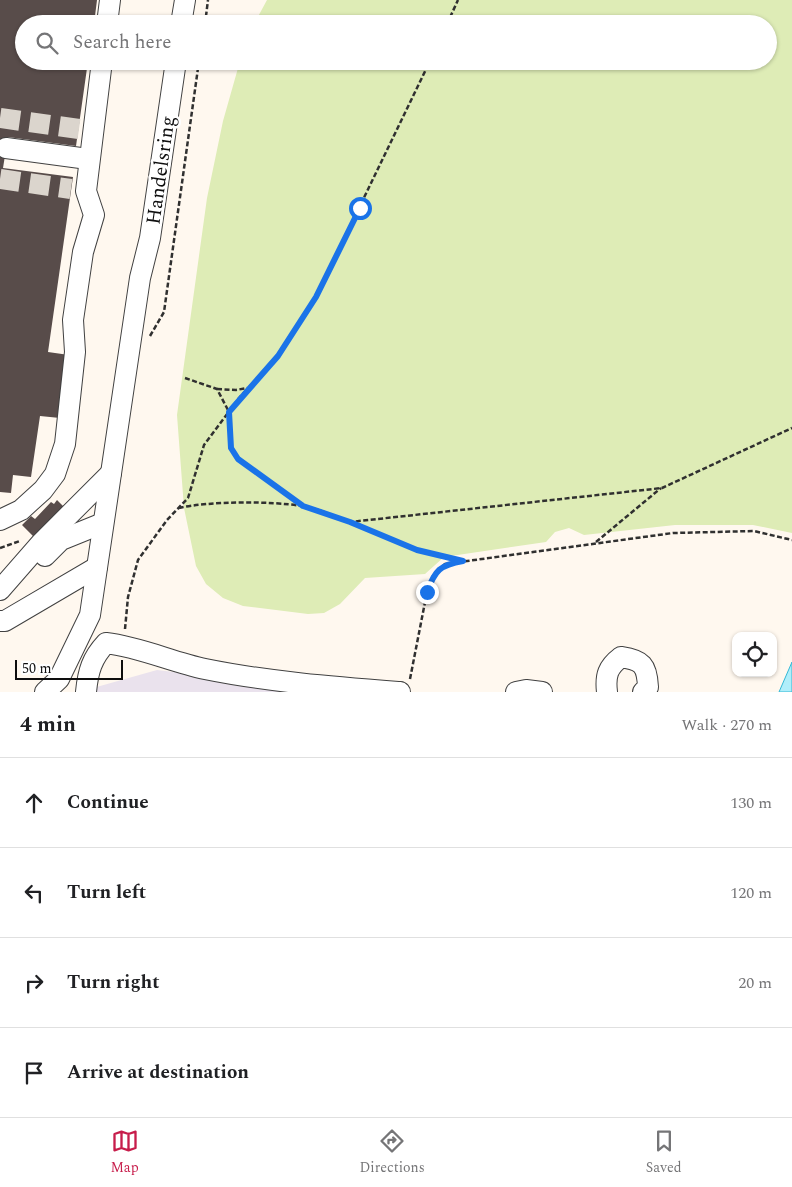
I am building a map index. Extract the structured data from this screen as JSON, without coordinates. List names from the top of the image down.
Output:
{
  "streets": {
    "street": ["Handelsring"]
  },
  "scale_bar": "50 m",
  "page": {
    "search": "Search here",
    "scale": "50 m",
    "heading": ["4 min", "Walk · 270 m"],
    "list": [
      ["Continue", "130 m"],
      ["Turn left", "120 m"],
      ["Turn right", "20 m"],
      "Arrive at destination"
    ],
    "nav": ["Map", "Directions", "Saved"]
  }
}
